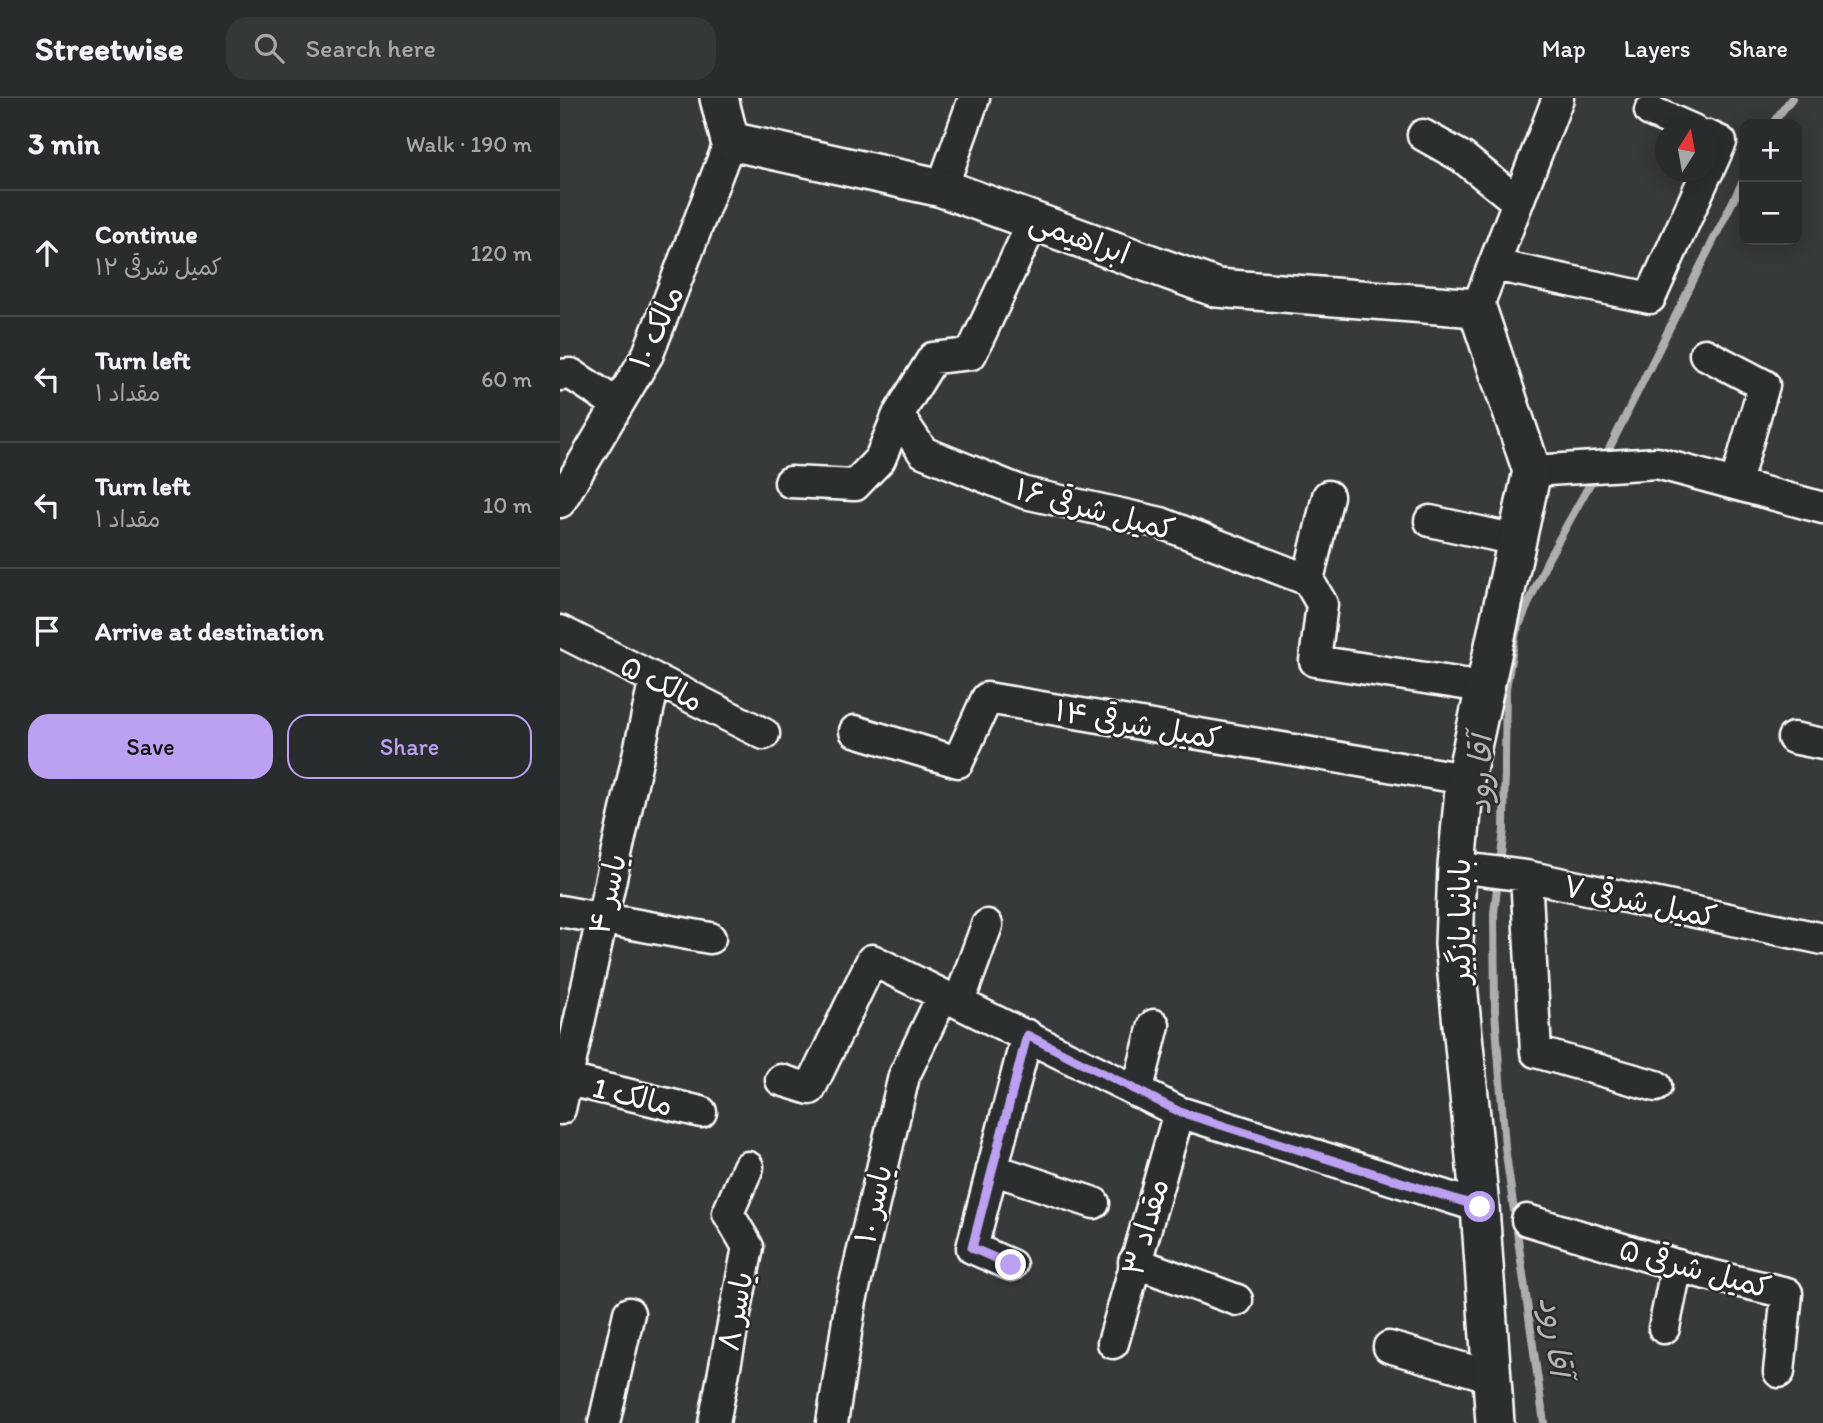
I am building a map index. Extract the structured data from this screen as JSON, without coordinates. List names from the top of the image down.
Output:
{
  "streets": {
    "street": [
      "ابراهیمی",
      "مالک ۱۰",
      "کمیل شرقی ۱۶",
      "مالک ۵",
      "کمیل شرقی ۱۴",
      "یاسر ۴",
      "کمیل شرقی ۷",
      "بابانیا بازگیر",
      "مالک 1",
      "یاسر ۱۰",
      "مقداد ۳",
      "کمیل شرقی ۵",
      "یاسر ۸"
    ]
  },
  "crossings": [
    ["ابراهیمی", "مالک ۱۰"],
    ["مالک ۵", "یاسر ۴"],
    ["کمیل شرقی ۱۴", "بابانیا بازگیر"],
    ["یاسر ۴", "مالک 1"],
    ["کمیل شرقی ۷", "بابانیا بازگیر"]
  ],
  "water": ["آقا رود"],
  "north": "top",
  "page": {
    "header": "Streetwise",
    "search": "Search here",
    "nav": ["Map", "Layers", "Share"],
    "heading": ["3 min", "Walk · 190 m"],
    "map_buttons": ["+", "−"],
    "list": [
      ["Continue", "کمیل شرقی ۱۲", "120 m"],
      ["Turn left", "مقداد ۱", "60 m"],
      ["Turn left", "مقداد ۱", "10 m"],
      "Arrive at destination"
    ],
    "buttons": ["Save", "Share"]
  }
}
